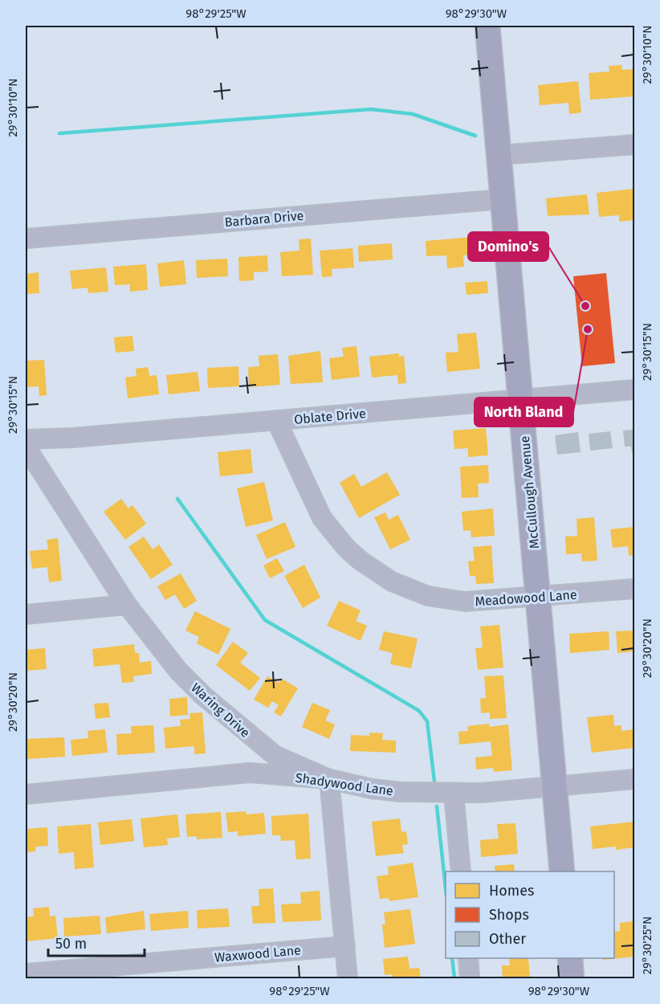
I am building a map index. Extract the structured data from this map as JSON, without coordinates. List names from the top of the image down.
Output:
{
  "streets": {
    "main road": ["McCullough Avenue"],
    "street": [
      "Barbara Drive",
      "Oblate Drive",
      "Meadowood Lane",
      "Waring Drive",
      "Shadywood Lane",
      "Waxwood Lane"
    ]
  },
  "crossings": [
    ["Barbara Drive", "McCullough Avenue"],
    ["Oblate Drive", "McCullough Avenue"],
    ["Oblate Drive", "Meadowood Lane"],
    ["McCullough Avenue", "Meadowood Lane"],
    ["McCullough Avenue", "Shadywood Lane"],
    ["Waring Drive", "Shadywood Lane"]
  ],
  "places": ["Domino's", "North Bland"],
  "legend": ["Homes", "Shops", "Other"],
  "scale_bar": "50 m",
  "coordinates": [
    "98°29'25\"W",
    "98°29'30\"W",
    "29°30'10\"N",
    "29°30'15\"N",
    "29°30'20\"N",
    "29°30'25\"N"
  ]
}
